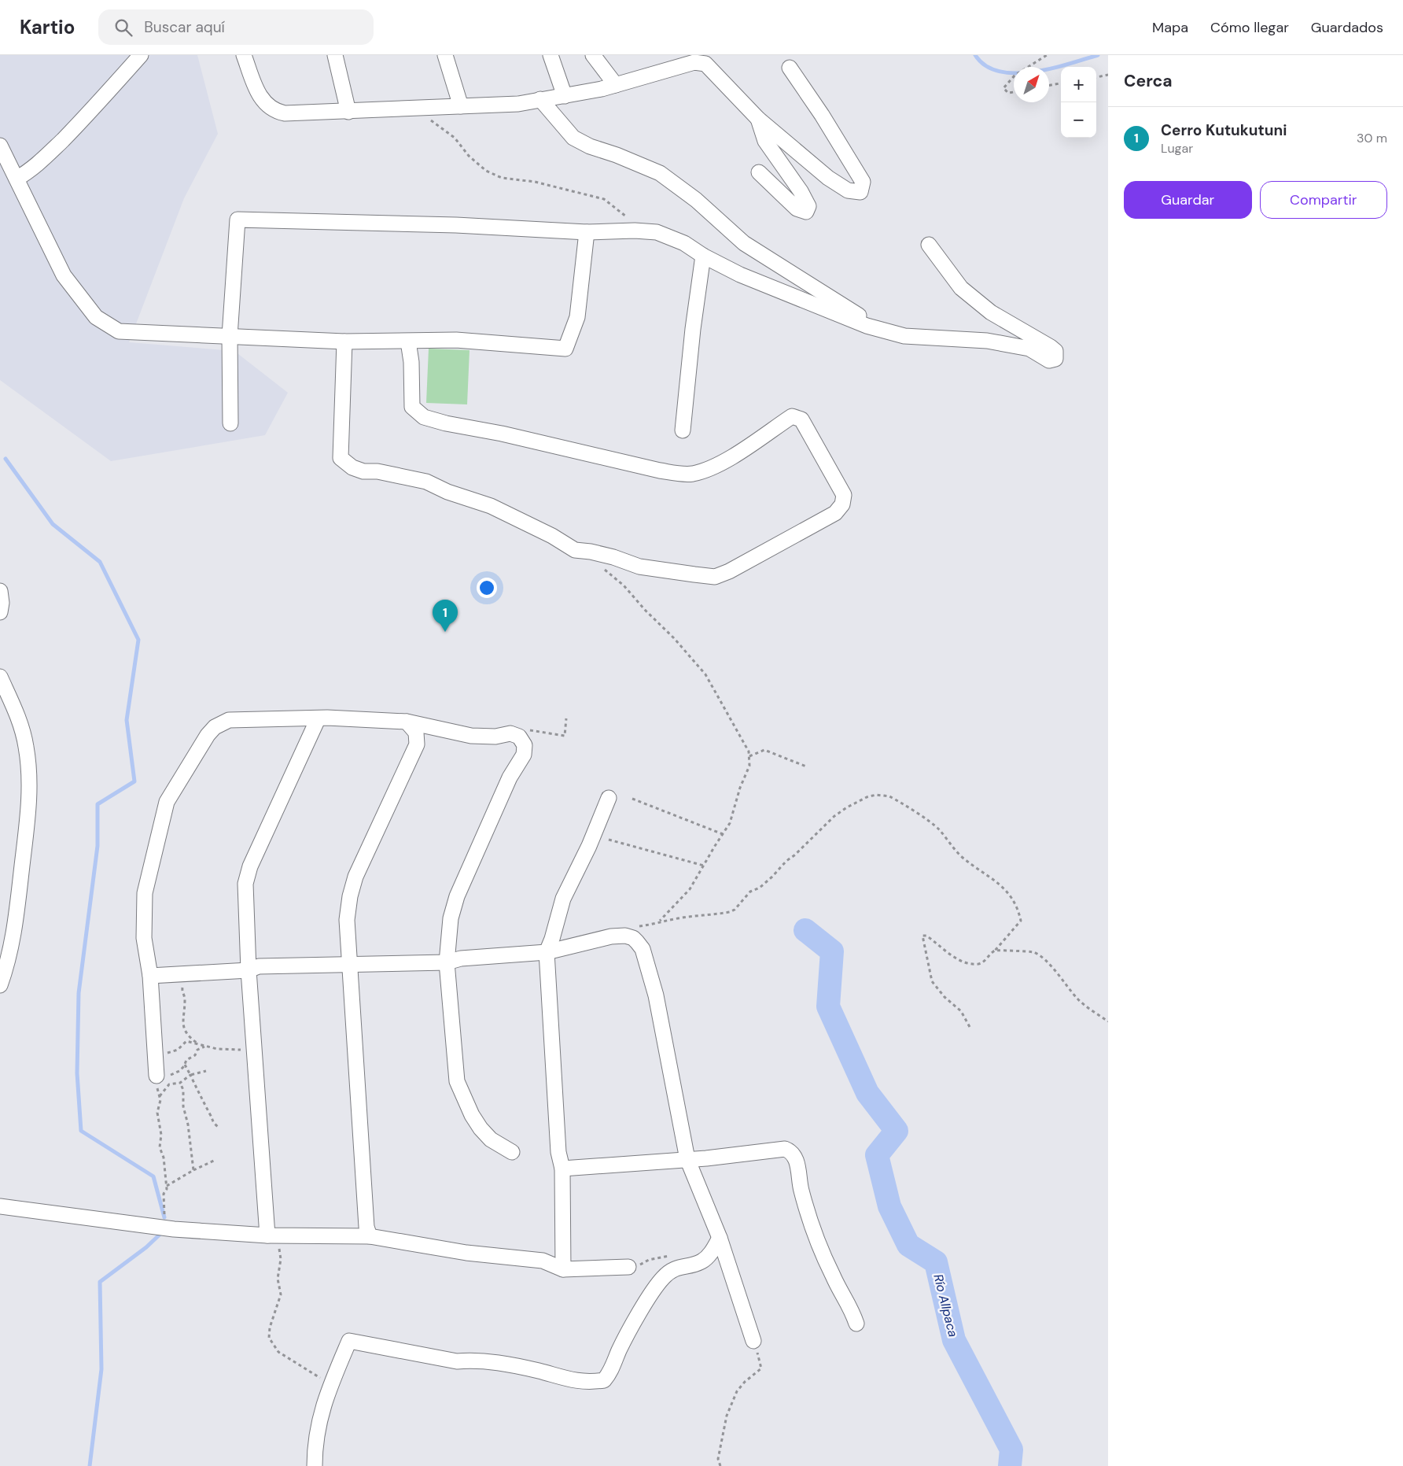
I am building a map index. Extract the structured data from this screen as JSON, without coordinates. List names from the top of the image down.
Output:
{
  "water": ["Río Allpaca"],
  "north": "top right",
  "page": {
    "header": "Kartio",
    "search": "Buscar aquí",
    "nav": ["Mapa", "Cómo llegar", "Guardados"],
    "heading": "Cerca",
    "map_buttons": ["+", "−"],
    "list": [
      {
        "mark": "1",
        "name": "Cerro Kutukutuni",
        "note": "Lugar",
        "value": "30 m"
      }
    ],
    "buttons": ["Guardar", "Compartir"],
    "pins": "1"
  }
}
